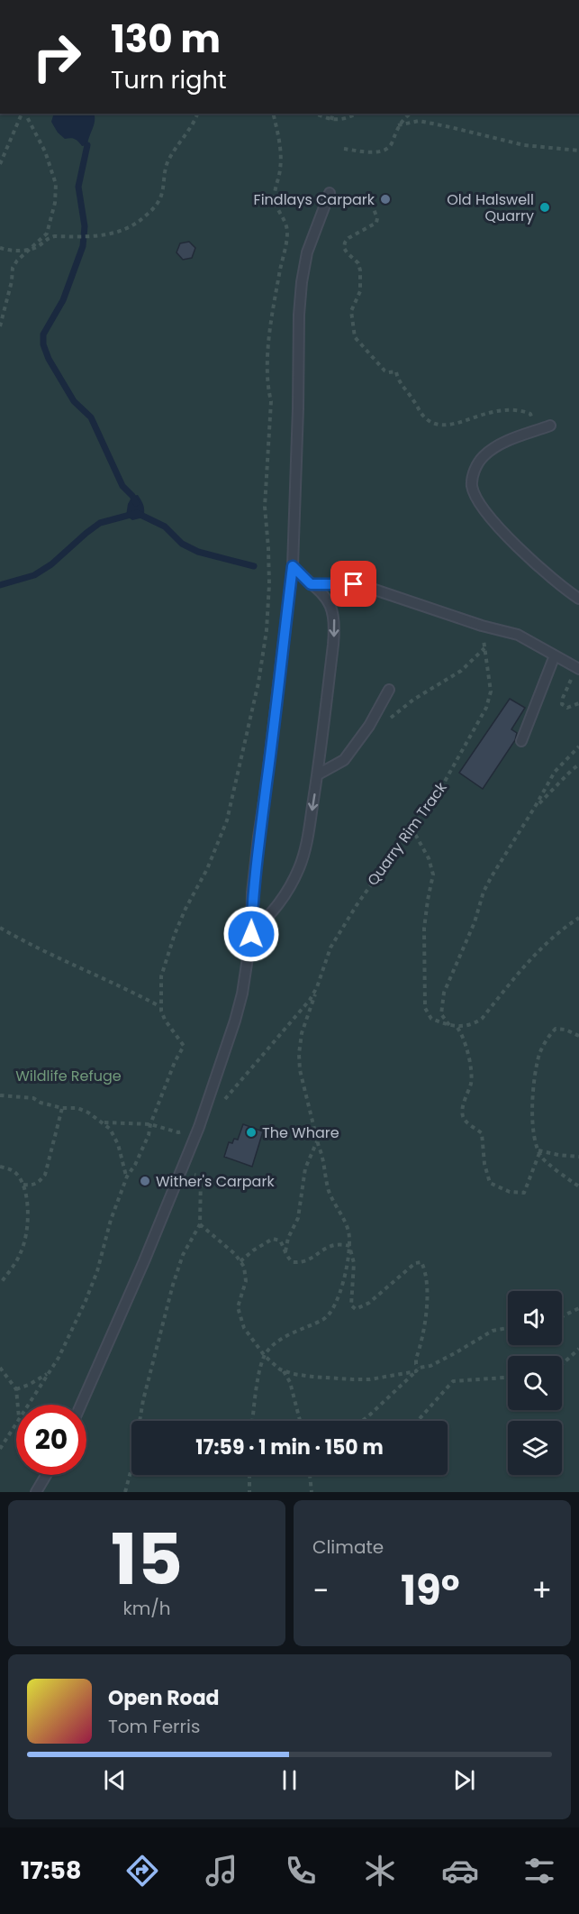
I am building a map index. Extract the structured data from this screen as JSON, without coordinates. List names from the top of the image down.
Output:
{
  "streets": {
    "path": ["Quarry Rim Track"]
  },
  "parks": ["Wildlife Refuge"],
  "places": [
    "Findlays Carpark",
    "Old Halswell Quarry",
    "The Whare",
    "Wither's Carpark"
  ],
  "page": {
    "turn": ["130 m", "Turn right"],
    "limit": "20",
    "trip": "17:59 · 1 min · 150 m",
    "tile": [
      ["15", "km/h"],
      "Climate"
    ],
    "heat": ["−", "19°", "+"],
    "song": ["Open Road", "Tom Ferris"],
    "tabs": "17:58"
  }
}
